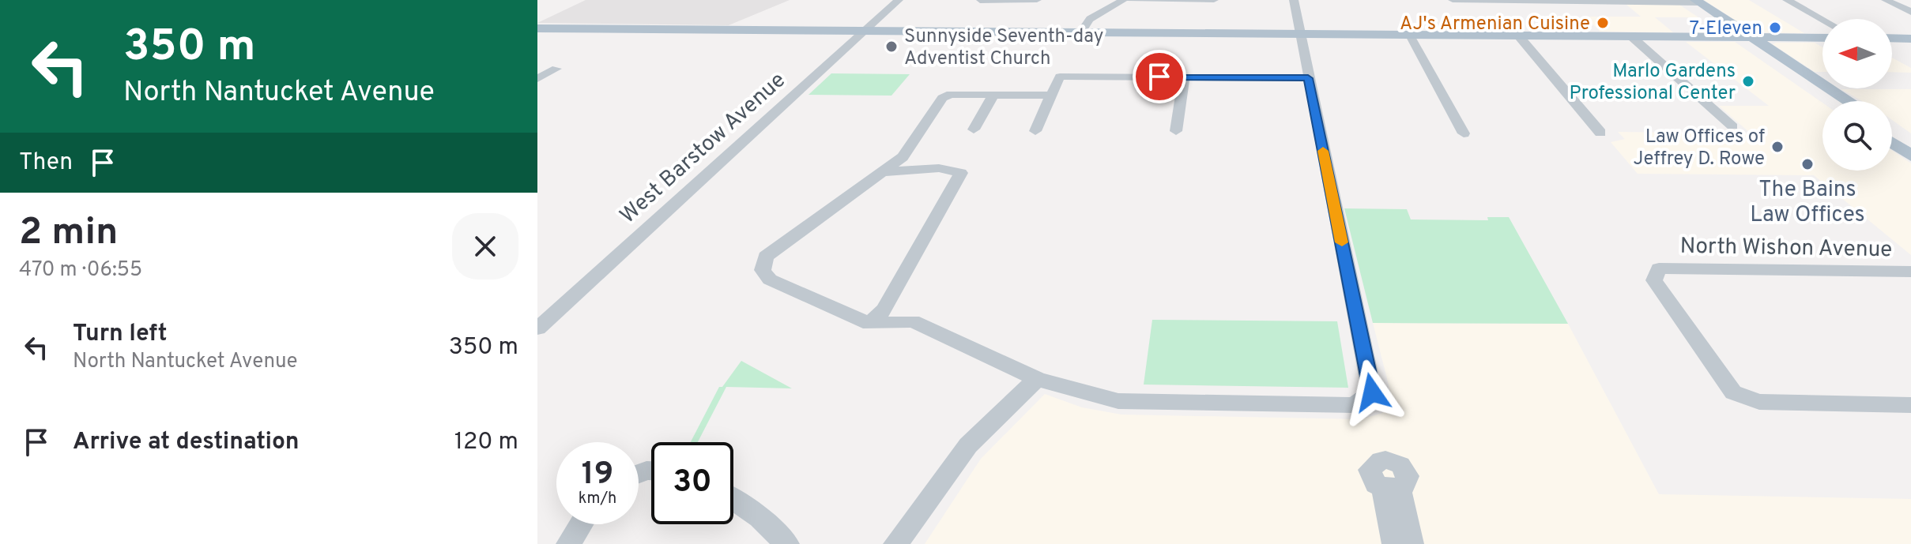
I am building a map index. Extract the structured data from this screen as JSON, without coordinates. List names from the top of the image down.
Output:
{
  "streets": {
    "street": ["West Barstow Avenue", "North Wishon Avenue"]
  },
  "places": [
    "AJ's Armenian Cuisine",
    "7-Eleven",
    "Sunnyside Seventh-day Adventist Church",
    "Marlo Gardens Professional Center",
    "Law Offices of Jeffrey D. Rowe",
    "The Bains Law Offices"
  ],
  "north": "left",
  "page": {
    "turn": ["350 m", "North Nantucket Avenue"],
    "then": "Then",
    "heading": ["2 min", "470 m · 06:55"],
    "list": [
      {
        "name": "Turn left",
        "note": "North Nantucket Avenue",
        "value": "350 m"
      },
      {
        "name": "Arrive at destination",
        "value": "120 m"
      }
    ],
    "speed": "19 km/h",
    "limit": "30"
  }
}
